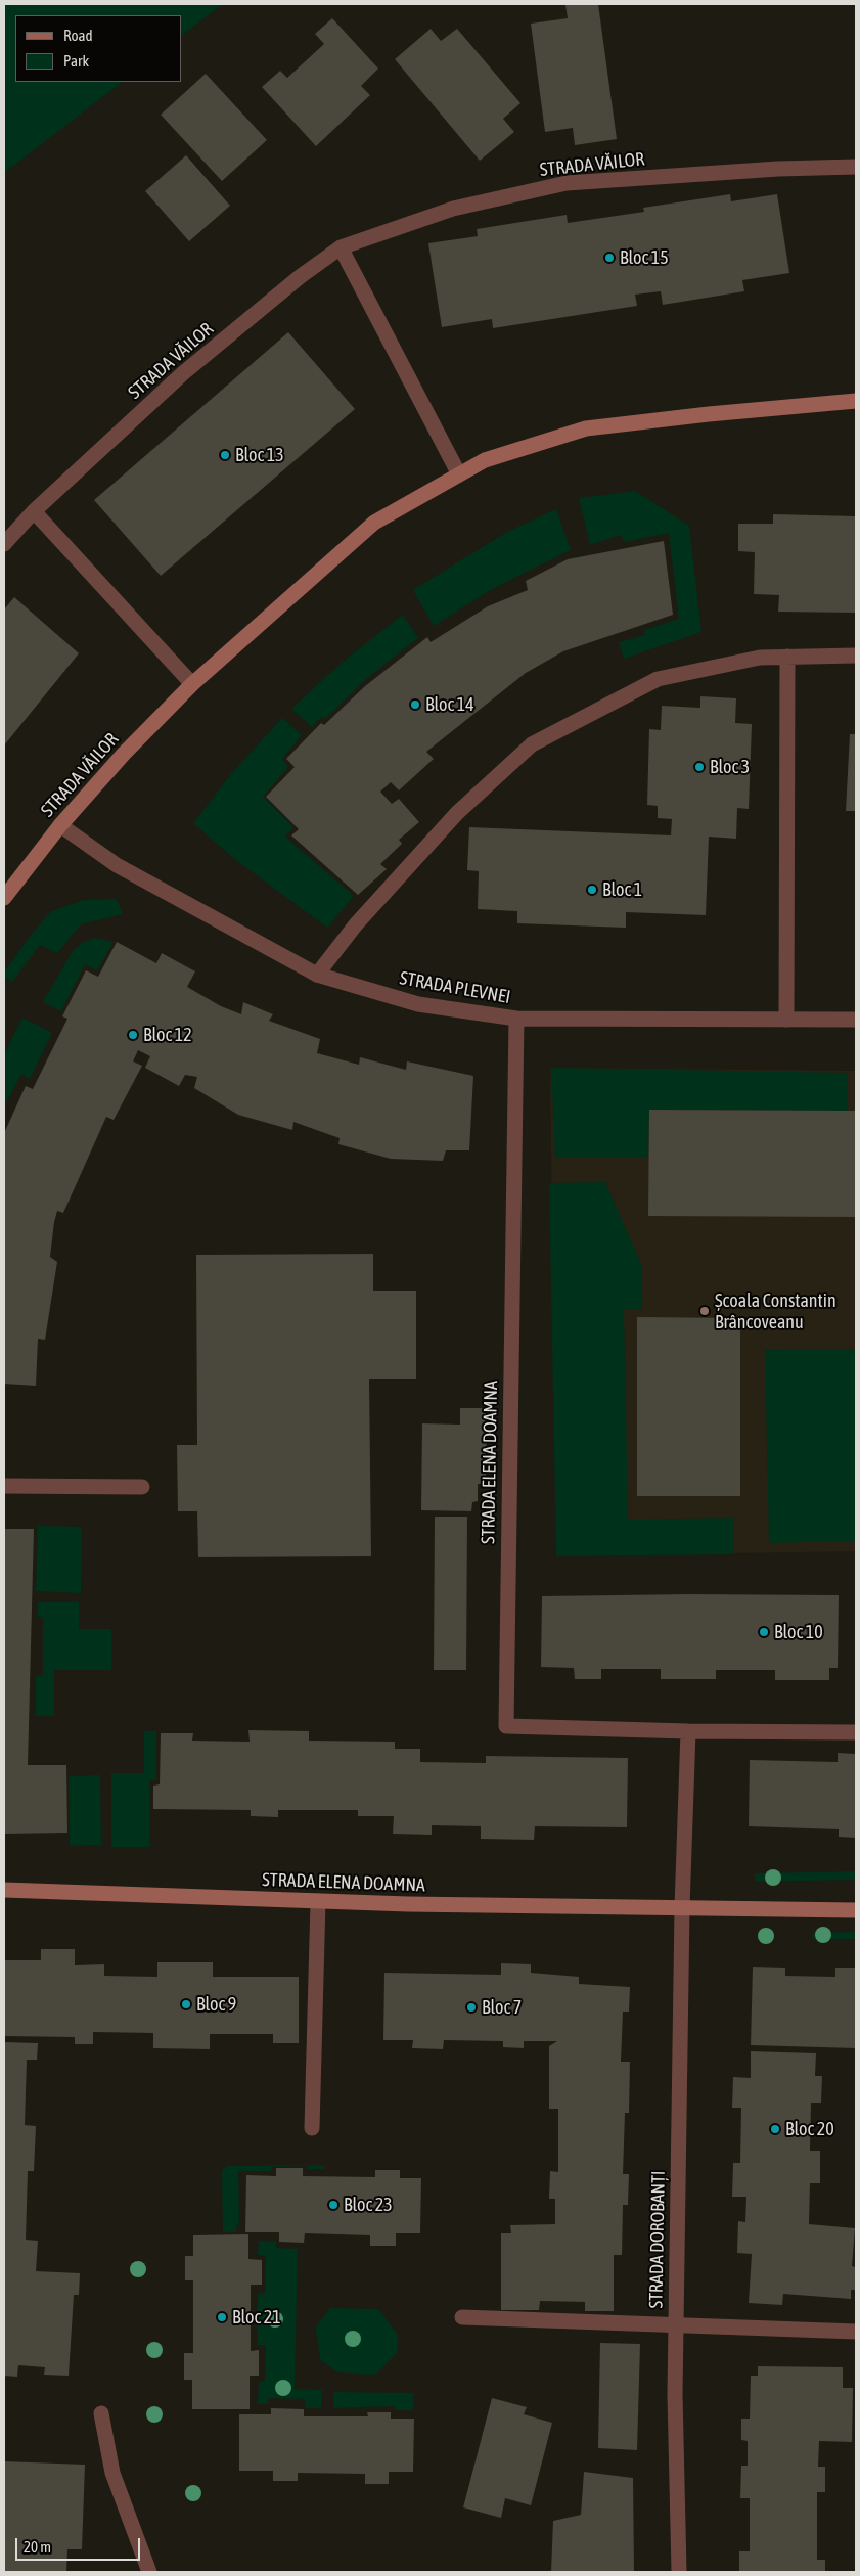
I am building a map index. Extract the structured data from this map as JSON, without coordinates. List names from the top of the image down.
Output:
{
  "streets": {
    "street": [
      "STRADA VĂILOR",
      "STRADA PLEVNEI",
      "STRADA ELENA DOAMNA",
      "STRADA DOROBANȚI"
    ]
  },
  "crossings": [
    ["STRADA VĂILOR", "STRADA PLEVNEI"],
    ["STRADA PLEVNEI", "STRADA ELENA DOAMNA"],
    ["STRADA ELENA DOAMNA", "STRADA DOROBANȚI"]
  ],
  "places": [
    "Bloc 15",
    "Bloc 13",
    "Bloc 14",
    "Bloc 3",
    "Bloc 1",
    "Bloc 12",
    "Școala Constantin Brâncoveanu",
    "Bloc 10",
    "Bloc 9",
    "Bloc 7",
    "Bloc 20",
    "Bloc 23",
    "Bloc 21"
  ],
  "legend": ["Road", "Park"],
  "scale_bar": "20 m"
}
